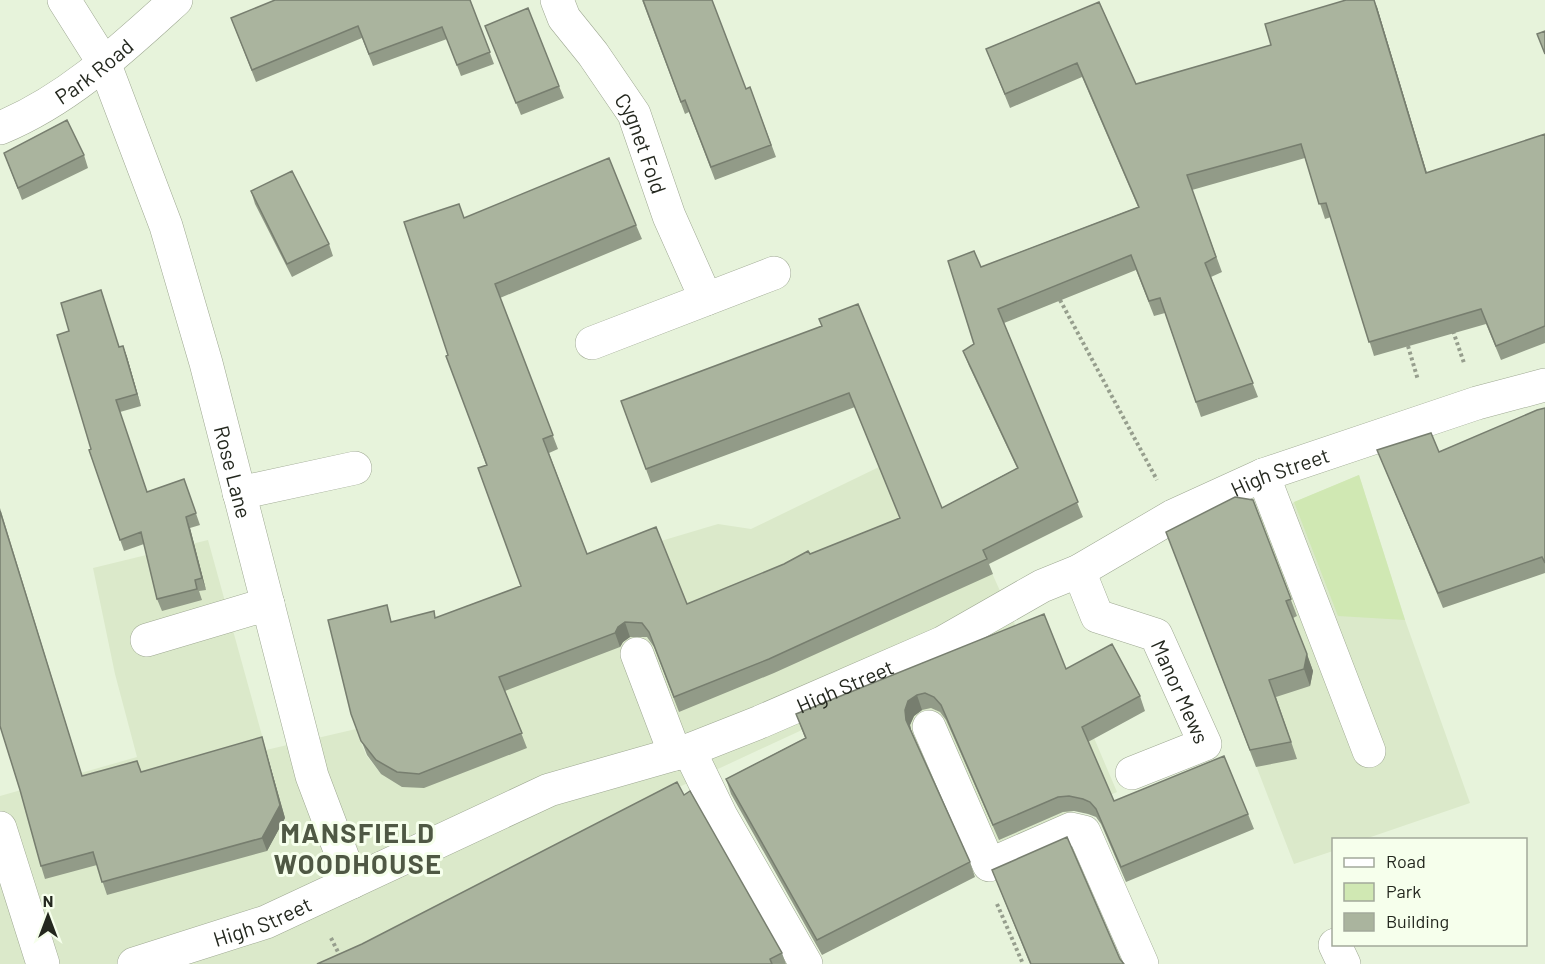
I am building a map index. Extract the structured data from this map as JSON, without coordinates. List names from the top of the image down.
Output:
{
  "streets": {
    "street": [
      "Park Road",
      "Cygnet Fold",
      "High Street",
      "Rose Lane",
      "Manor Mews"
    ]
  },
  "crossings": [
    ["Park Road", "Rose Lane"],
    ["High Street", "Rose Lane"],
    ["High Street", "Manor Mews"]
  ],
  "districts": ["MANSFIELD WOODHOUSE"],
  "legend": ["Road", "Park", "Building"],
  "north": "top"
}
